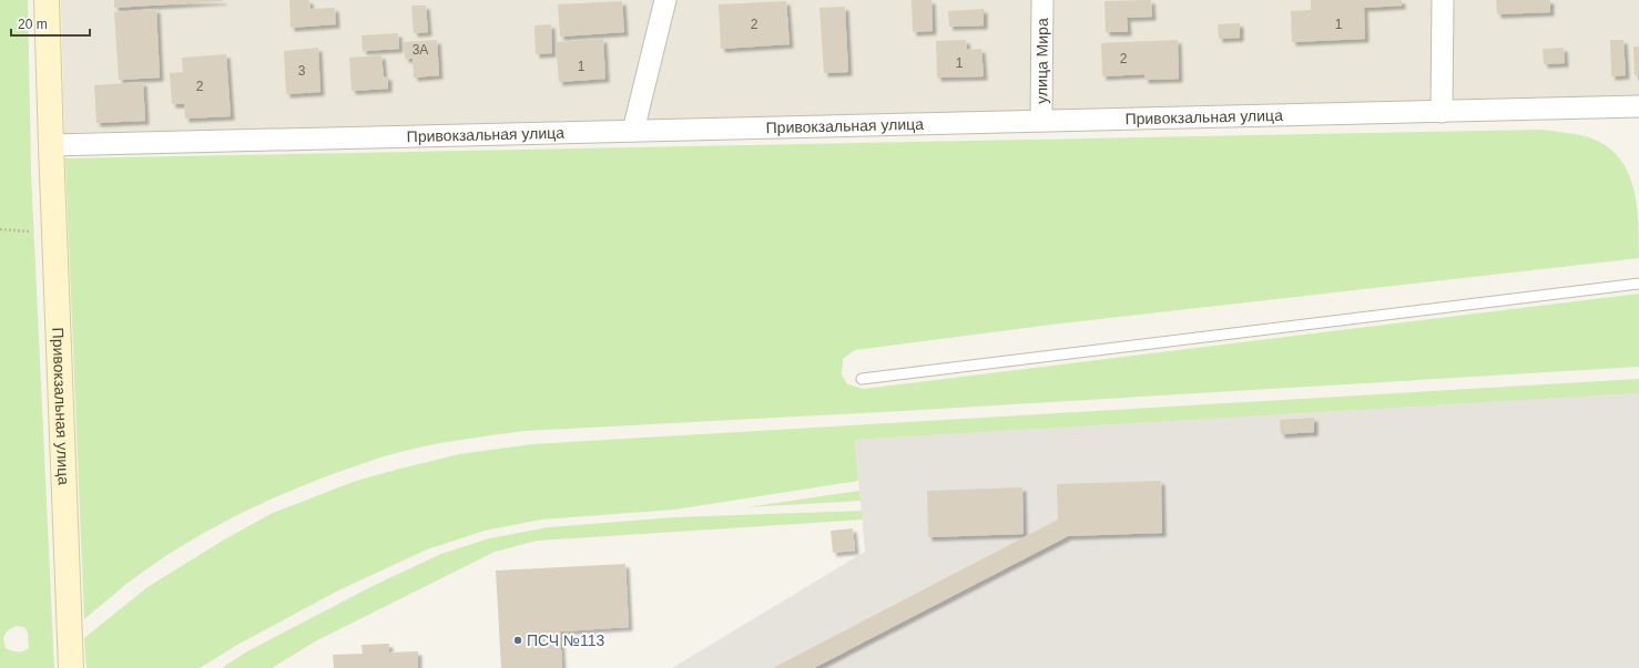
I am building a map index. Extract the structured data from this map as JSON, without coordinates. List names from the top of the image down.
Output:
{
  "streets": {
    "main road": ["Привокзальная улица"],
    "street": ["улица Мира"]
  },
  "crossings": [
    ["улица Мира", "Привокзальная улица"]
  ],
  "places": ["ПСЧ №113"],
  "house_numbers": [
    "2",
    "1",
    "3А",
    "2",
    "1",
    "1",
    "3",
    "2"
  ],
  "scale_bar": "20 m"
}
